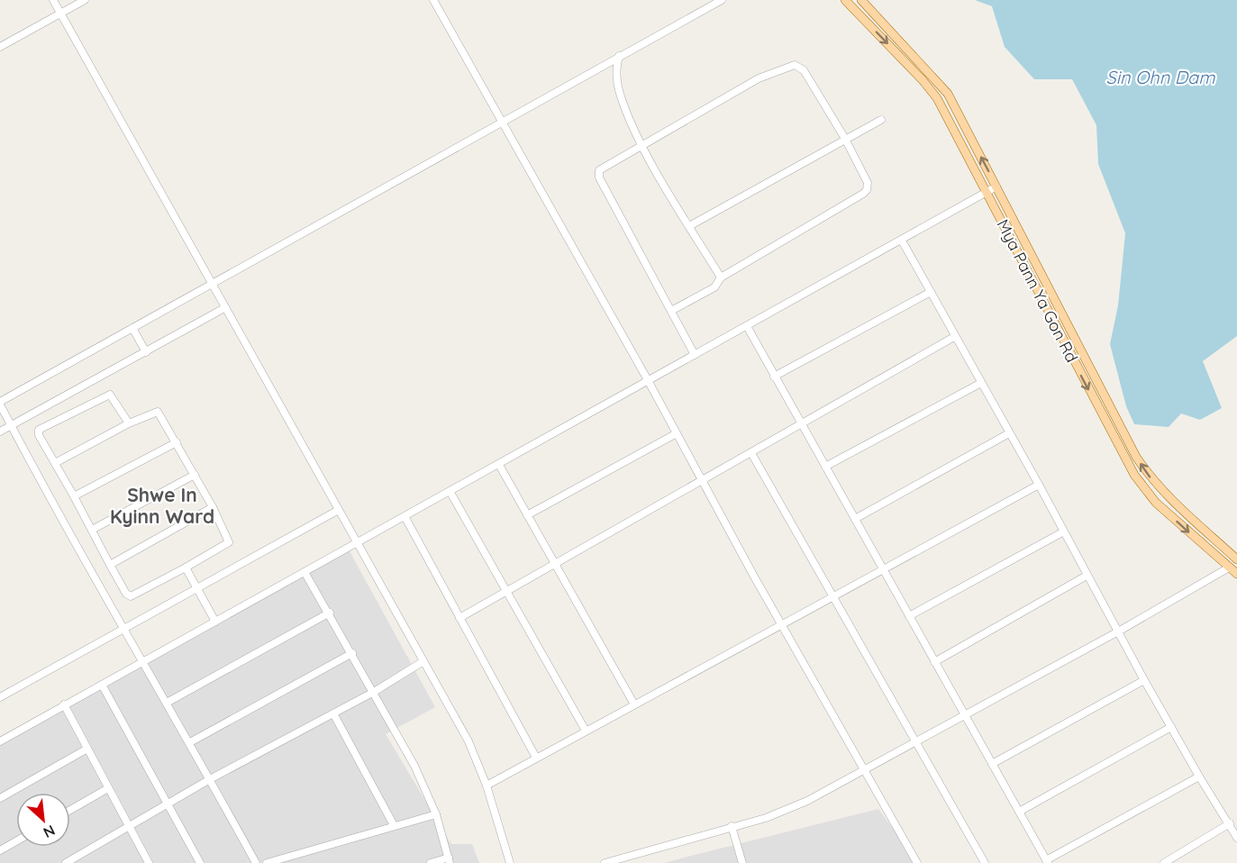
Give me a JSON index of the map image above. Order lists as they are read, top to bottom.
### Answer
{
  "streets": {
    "main road": ["Mya Pann Ya Gon Rd"]
  },
  "districts": ["Shwe In Kyinn Ward"],
  "water": ["Sin Ohn Dam"],
  "north": "bottom right"
}
